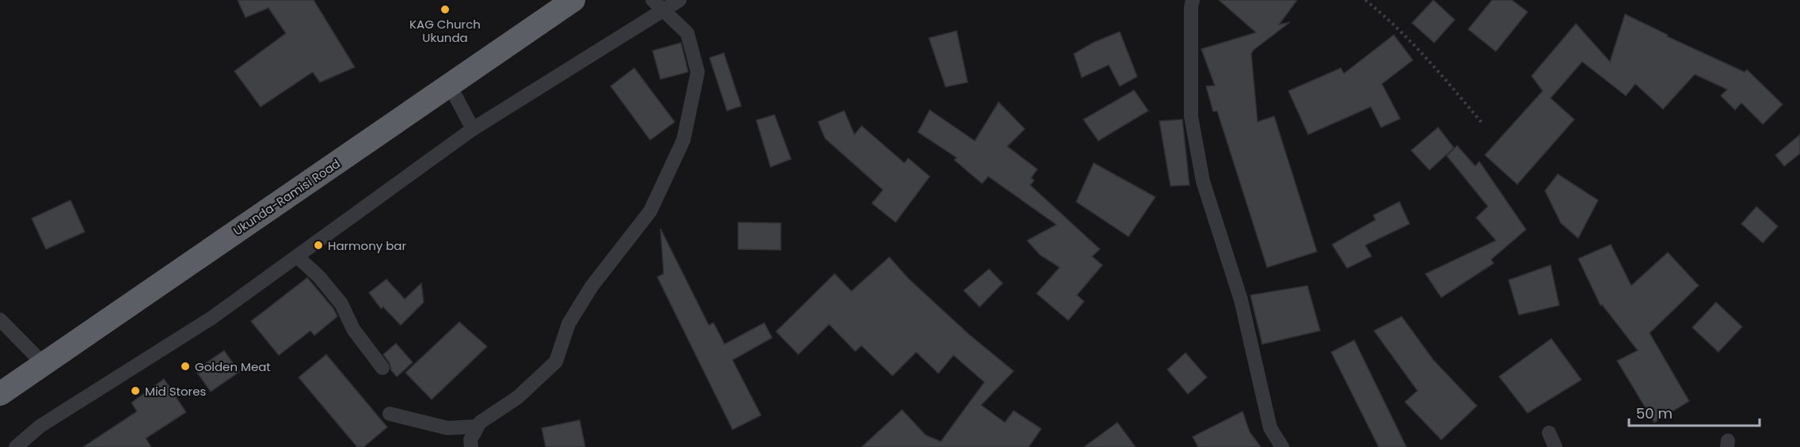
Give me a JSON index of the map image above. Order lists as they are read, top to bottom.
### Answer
{
  "streets": {
    "highway": ["Ukunda-Ramisi Road"]
  },
  "places": [
    "KAG Church Ukunda",
    "Harmony bar",
    "Golden Meat",
    "Mid Stores"
  ],
  "scale_bar": "50 m"
}
